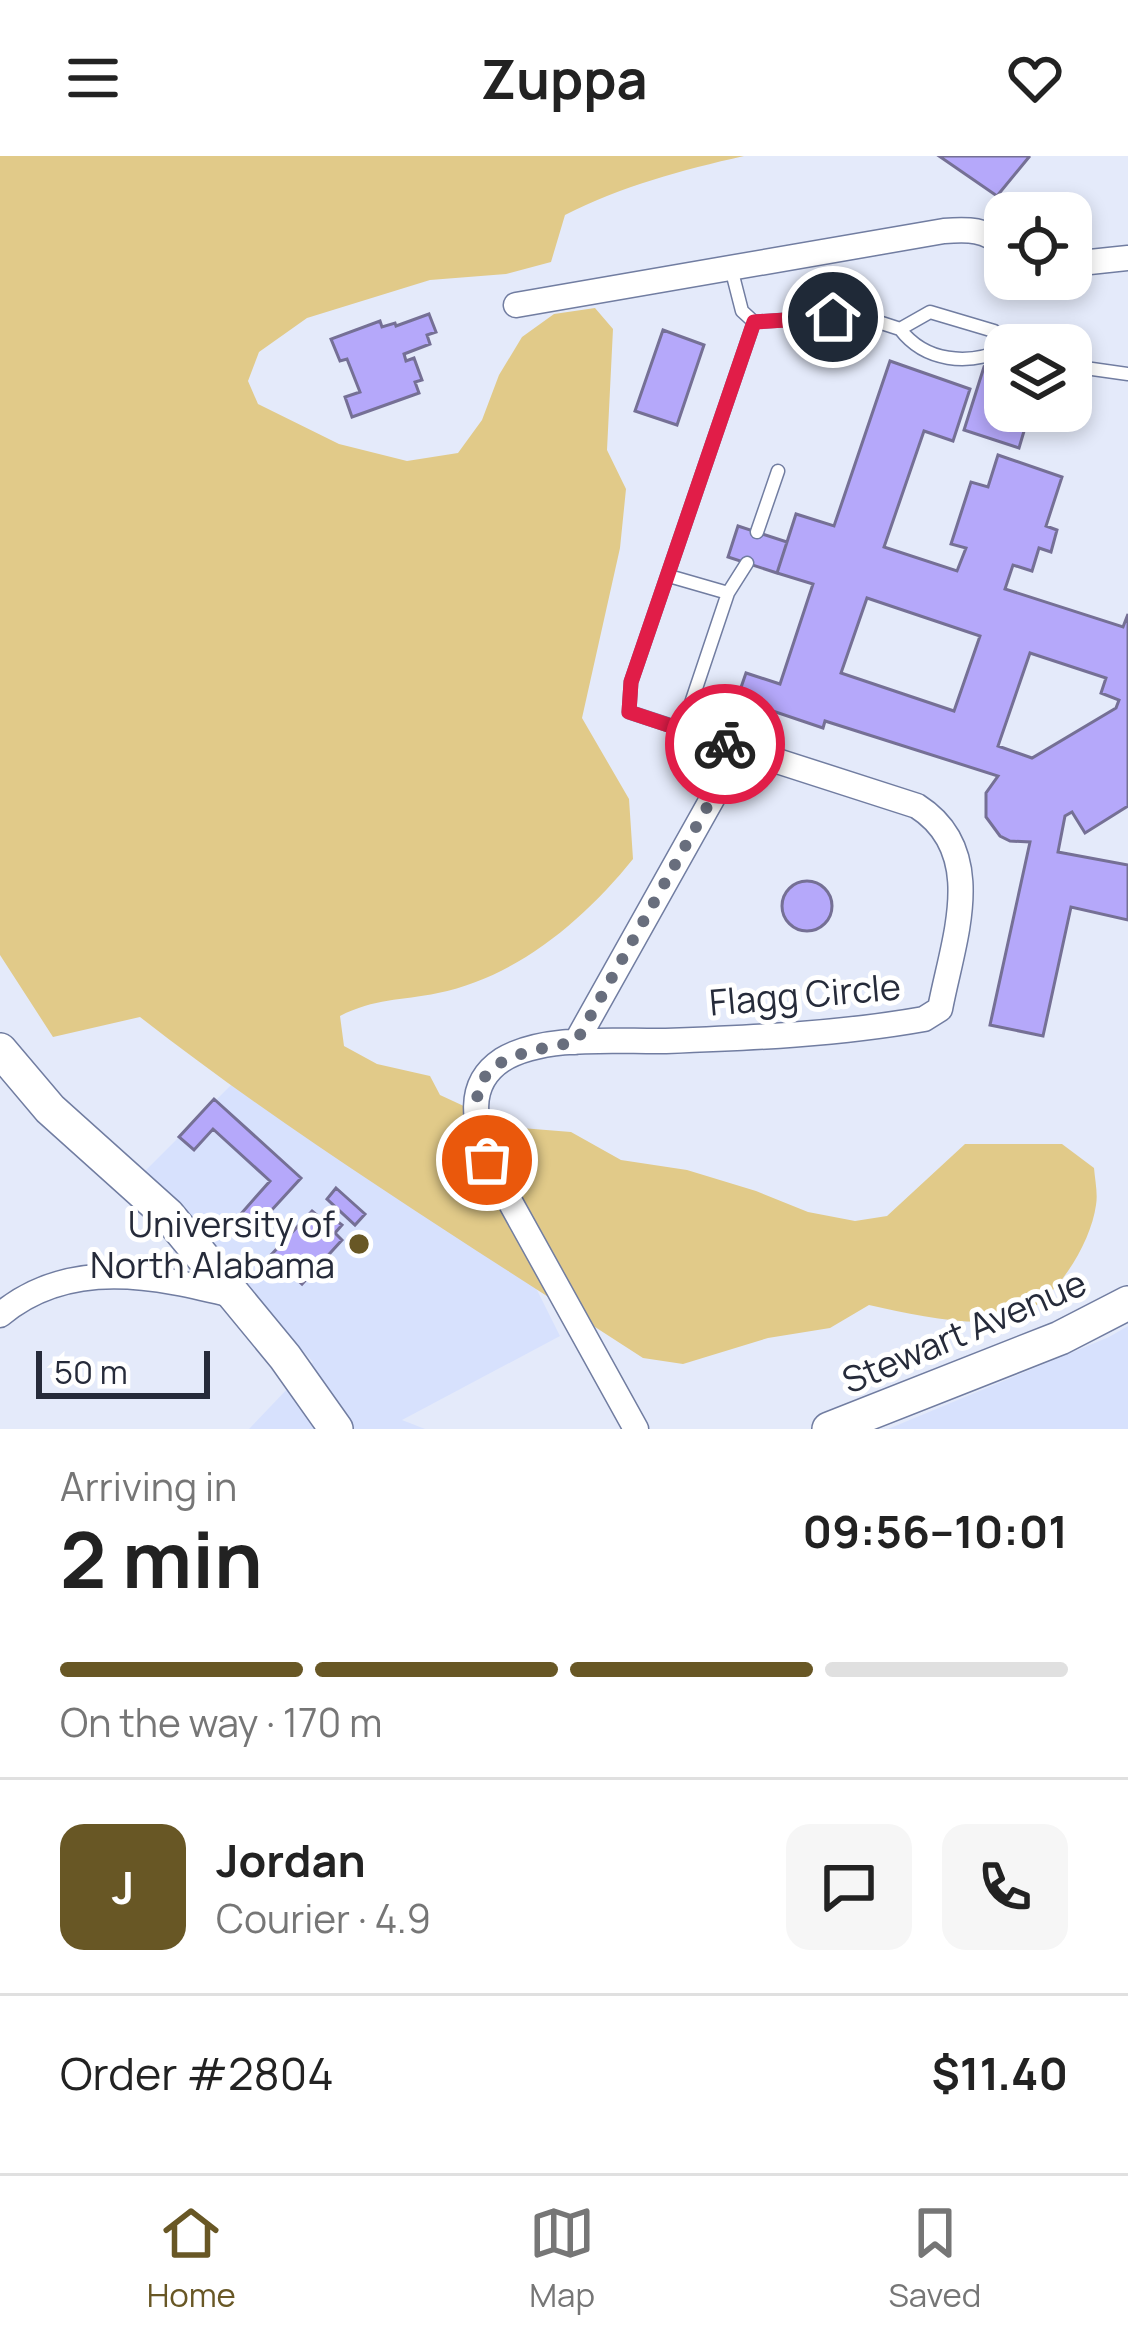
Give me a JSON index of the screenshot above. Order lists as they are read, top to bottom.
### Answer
{
  "streets": {
    "street": ["Flagg Circle", "Stewart Avenue"]
  },
  "places": ["University of North Alabama"],
  "scale_bar": "50 m",
  "page": {
    "header": "Zuppa",
    "scale": "50 m",
    "heading": ["2 min", "Arriving in", "09:56–10:01"],
    "panel": [
      "Jordan",
      "Courier · 4.9",
      "Order #2804",
      "$11.40"
    ],
    "bar": "On the way · 170 m",
    "round": "J",
    "tabs": ["Home", "Map", "Saved"]
  }
}
